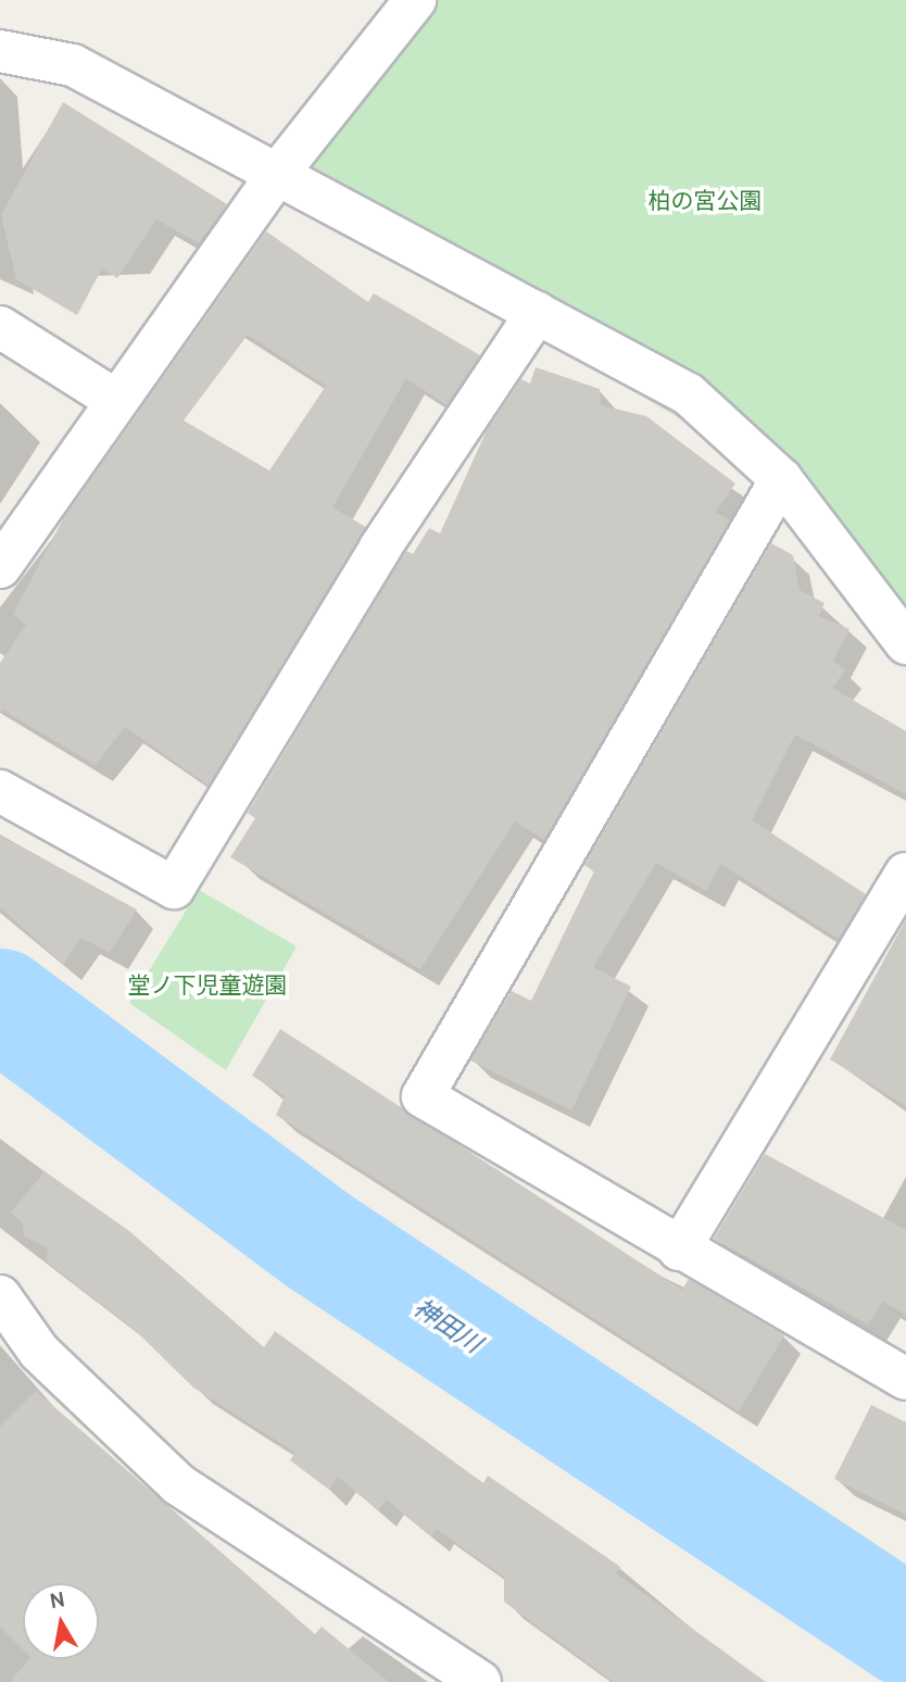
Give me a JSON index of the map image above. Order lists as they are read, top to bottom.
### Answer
{
  "water": ["神田川"],
  "parks": ["柏の宮公園", "堂ノ下児童遊園"],
  "north": "top"
}
